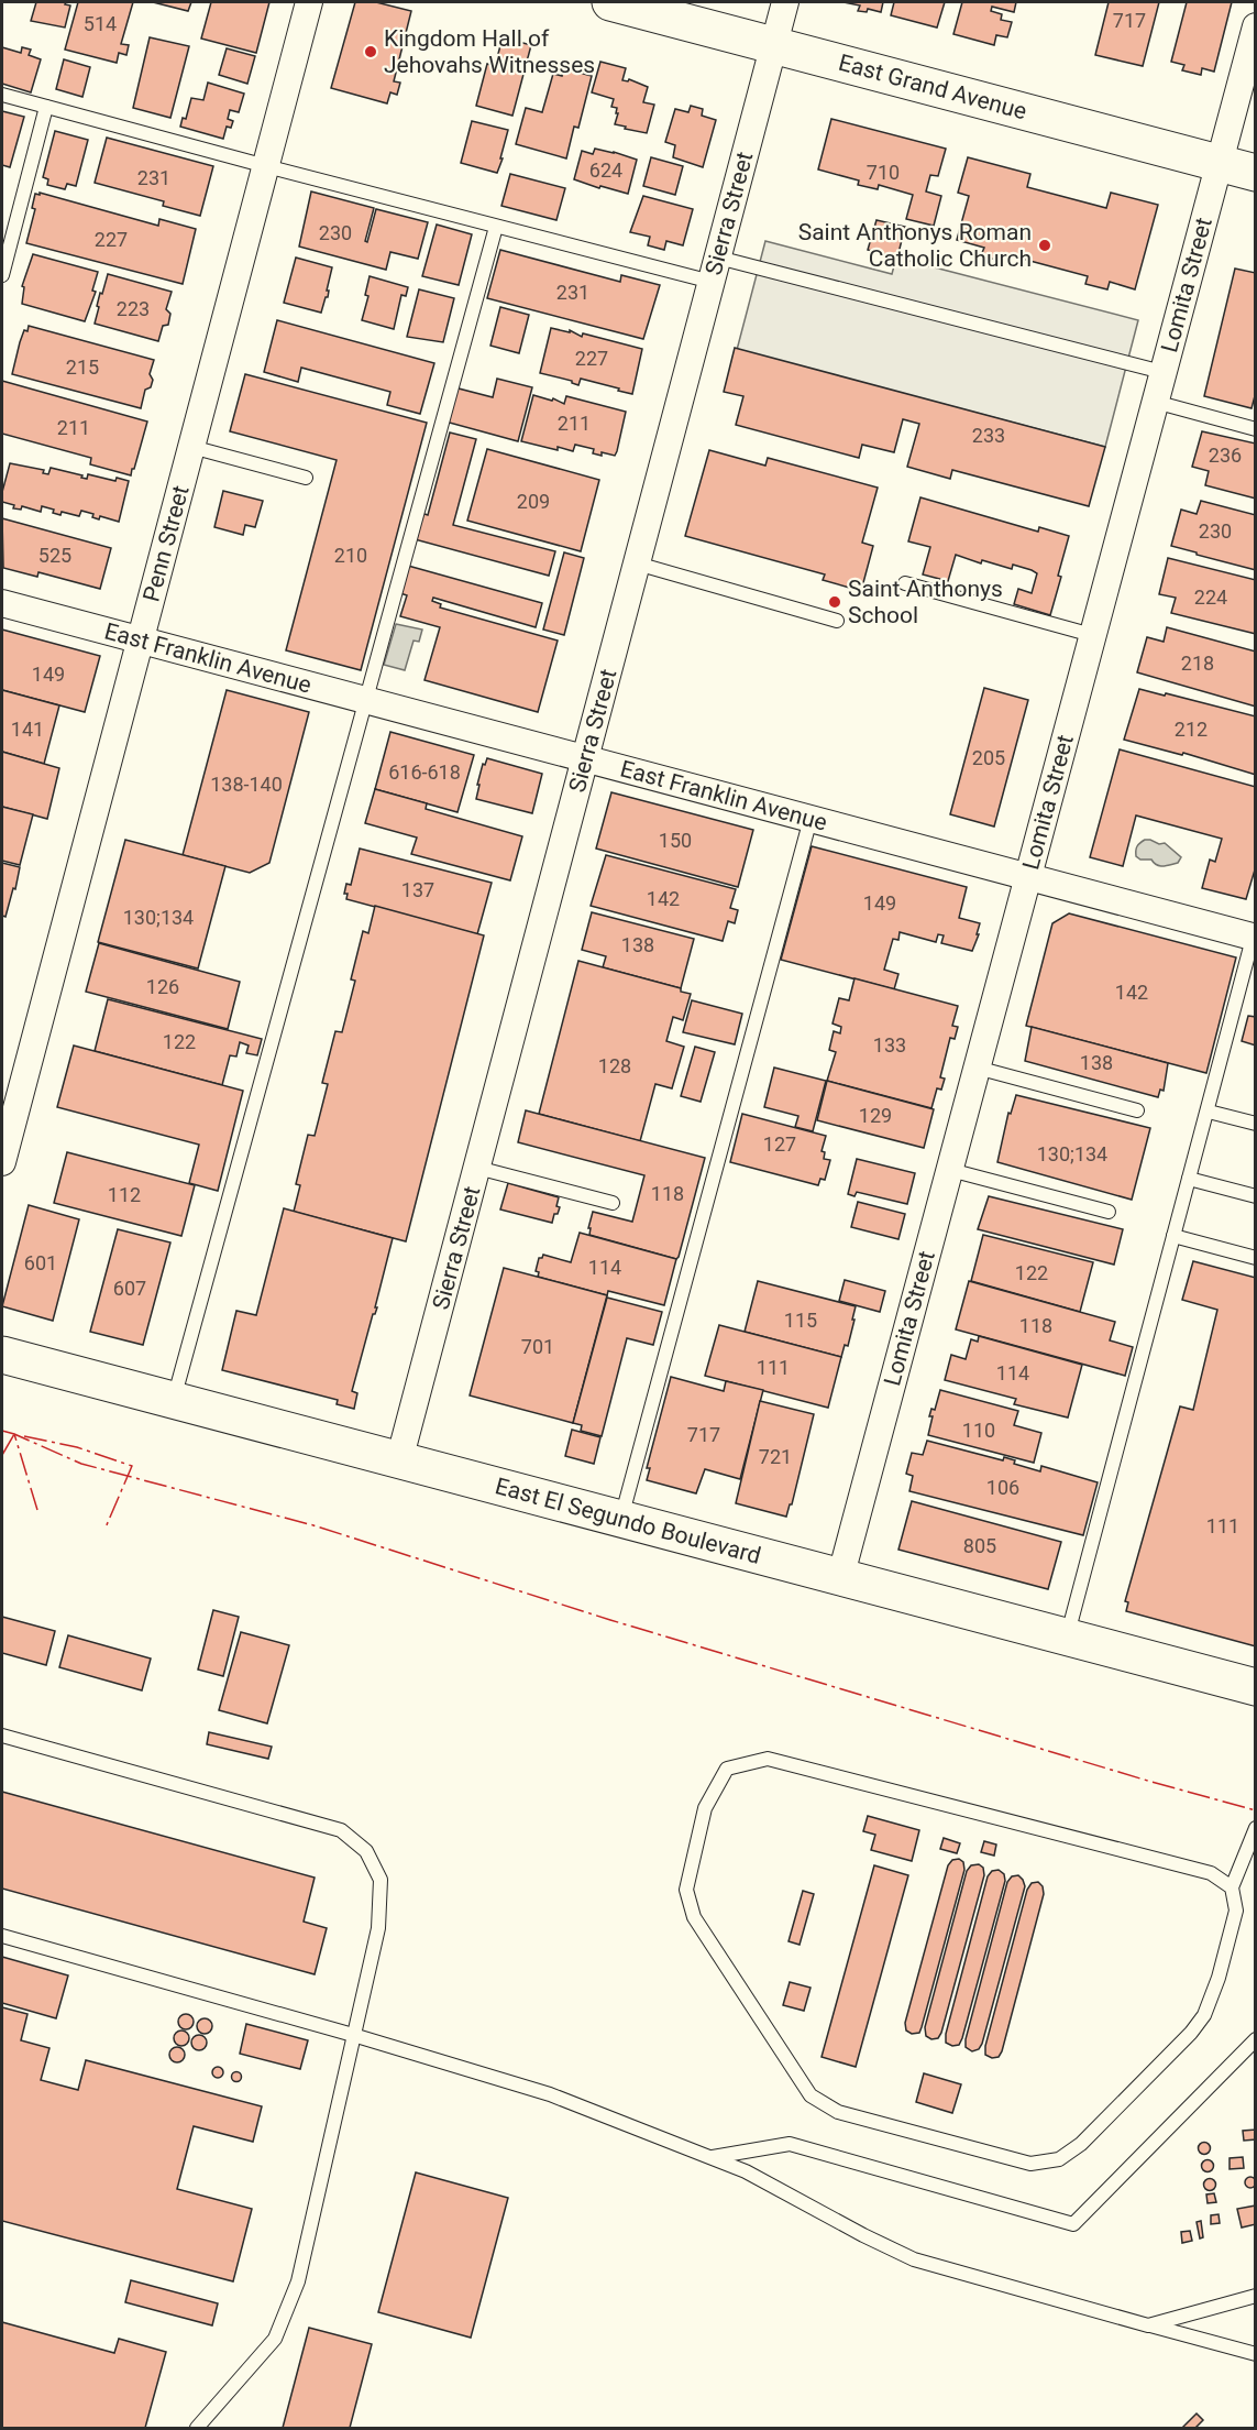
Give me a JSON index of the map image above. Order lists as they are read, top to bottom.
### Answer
{
  "streets": {
    "main road": ["East Grand Avenue", "East El Segundo Boulevard"],
    "street": [
      "Sierra Street",
      "Lomita Street",
      "Penn Street",
      "East Franklin Avenue"
    ]
  },
  "crossings": [
    ["East Grand Avenue", "Sierra Street"],
    ["East Grand Avenue", "Lomita Street"],
    ["Sierra Street", "East Franklin Avenue"],
    ["Sierra Street", "East El Segundo Boulevard"],
    ["Lomita Street", "East Franklin Avenue"],
    ["Lomita Street", "East El Segundo Boulevard"],
    ["Penn Street", "East Franklin Avenue"]
  ],
  "places": ["Kingdom Hall of Jehovahs Witnesses", "Saint Anthonys Roman Catholic Church", "Saint Anthonys School"],
  "house_numbers": [
    "717",
    "514",
    "624",
    "710",
    "231",
    "230",
    "227",
    "231",
    "223",
    "227",
    "215",
    "211",
    "211",
    "233",
    "236",
    "209",
    "230",
    "525",
    "210",
    "224",
    "218",
    "149",
    "141",
    "212",
    "205",
    "616-618",
    "138-140",
    "150",
    "137",
    "142",
    "149",
    "130;134",
    "138",
    "126",
    "142",
    "122",
    "133",
    "138",
    "128",
    "129",
    "127",
    "130;134",
    "118",
    "112",
    "601",
    "114",
    "122",
    "607",
    "115",
    "118",
    "701",
    "111",
    "114",
    "110",
    "717",
    "721",
    "106",
    "111",
    "805"
  ]
}
